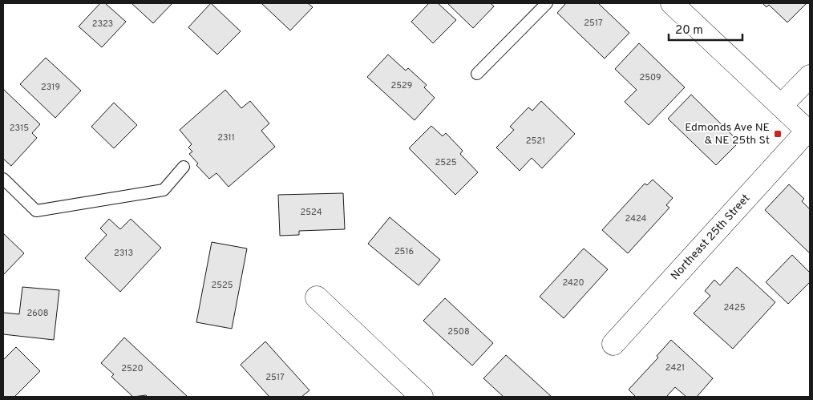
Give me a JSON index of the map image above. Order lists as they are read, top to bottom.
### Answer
{
  "streets": {
    "street": ["Northeast 25th Street"]
  },
  "places": {
    "transit": ["Edmonds Ave NE & NE 25th St"]
  },
  "house_numbers": [
    "2517",
    "2323",
    "2509",
    "2529",
    "2319",
    "2315",
    "2311",
    "2521",
    "2525",
    "2524",
    "2424",
    "2516",
    "2313",
    "2420",
    "2525",
    "2425",
    "2608",
    "2508",
    "2421",
    "2520",
    "2517"
  ],
  "scale_bar": "20 m"
}
